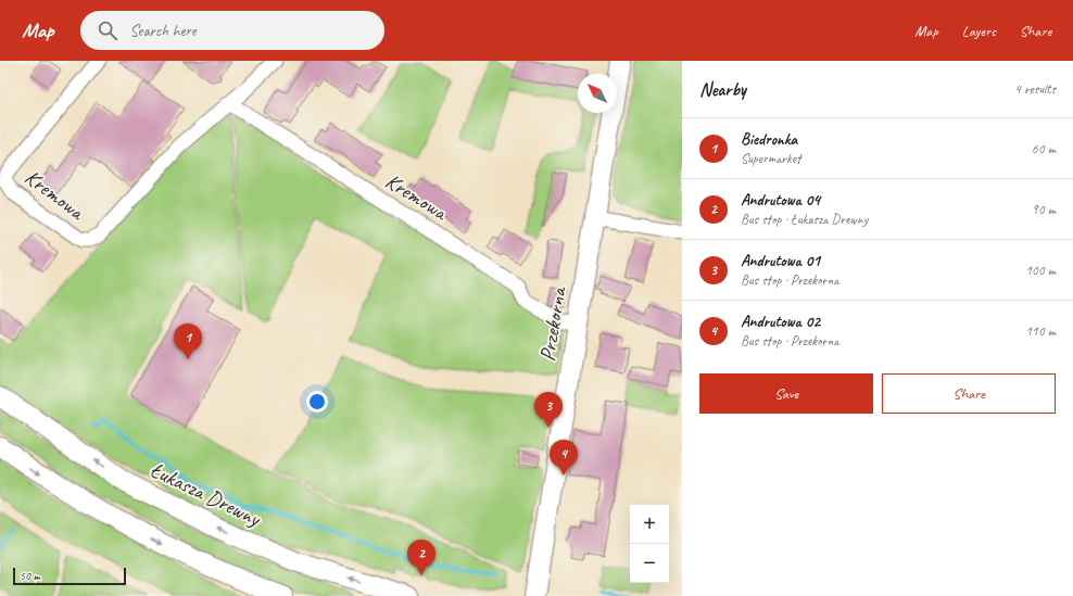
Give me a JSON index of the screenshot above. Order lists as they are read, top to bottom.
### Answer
{
  "streets": {
    "main road": ["Przekorna", "Łukasza Drewny"],
    "street": ["Kremowa"]
  },
  "crossings": [
    ["Kremowa", "Przekorna"]
  ],
  "scale_bar": "50 m",
  "north": "top left",
  "page": {
    "header": "Map",
    "search": "Search here",
    "nav": ["Map", "Layers", "Share"],
    "heading": ["Nearby", "4 results"],
    "list": [
      {
        "mark": "1",
        "name": "Biedronka",
        "note": "Supermarket",
        "value": "60 m"
      },
      {
        "mark": "2",
        "name": "Andrutowa 04",
        "note": "Bus stop · Łukasza Drewny",
        "value": "90 m"
      },
      {
        "mark": "3",
        "name": "Andrutowa 01",
        "note": "Bus stop · Przekorna",
        "value": "100 m"
      },
      {
        "mark": "4",
        "name": "Andrutowa 02",
        "note": "Bus stop · Przekorna",
        "value": "110 m"
      }
    ],
    "pins": [
      "1",
      "3",
      "4",
      "2"
    ],
    "buttons": ["Save", "Share"],
    "map_buttons": ["+", "−"],
    "scale": "50 m"
  }
}
